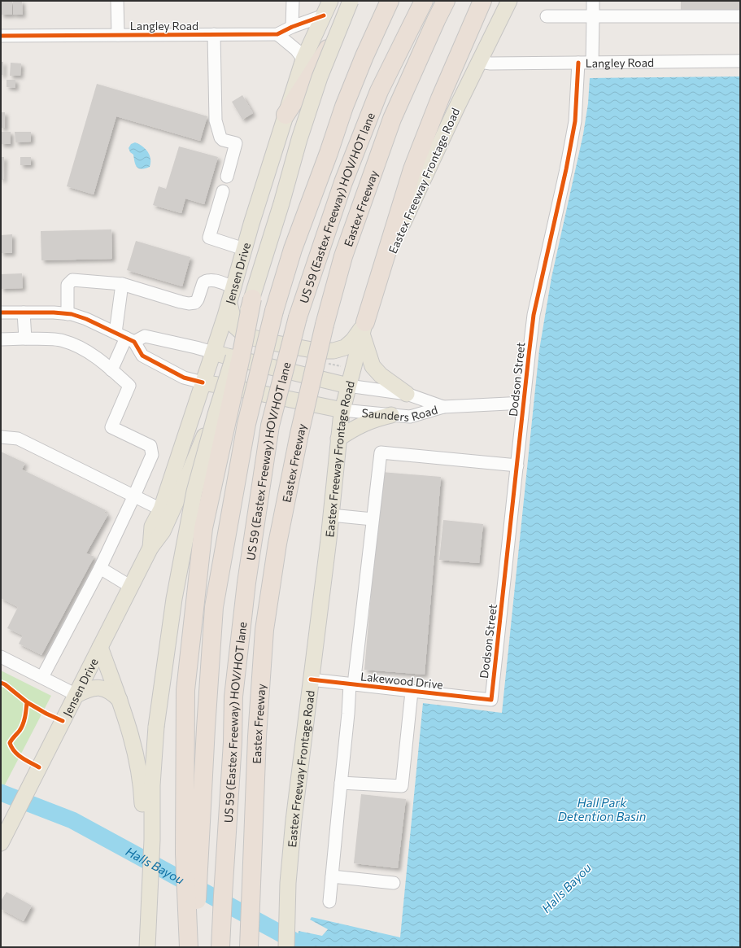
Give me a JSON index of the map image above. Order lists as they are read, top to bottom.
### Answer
{
  "streets": {
    "highway": ["US 59 (Eastex Freeway) HOV/HOT lane", "Eastex Freeway"],
    "main road": ["Eastex Freeway Frontage Road", "Jensen Drive", "Saunders Road"],
    "street": ["Langley Road", "Dodson Street", "Lakewood Drive"]
  },
  "crossings": [
    ["Langley Road", "Eastex Freeway Frontage Road"],
    ["Langley Road", "Jensen Drive"],
    ["Langley Road", "Dodson Street"],
    ["Eastex Freeway Frontage Road", "Saunders Road"],
    ["Eastex Freeway Frontage Road", "Lakewood Drive"],
    ["Jensen Drive", "Saunders Road"],
    ["Dodson Street", "Saunders Road"],
    ["Dodson Street", "Lakewood Drive"]
  ],
  "water": ["Hall Park Detention Basin", "Halls Bayou"]
}
